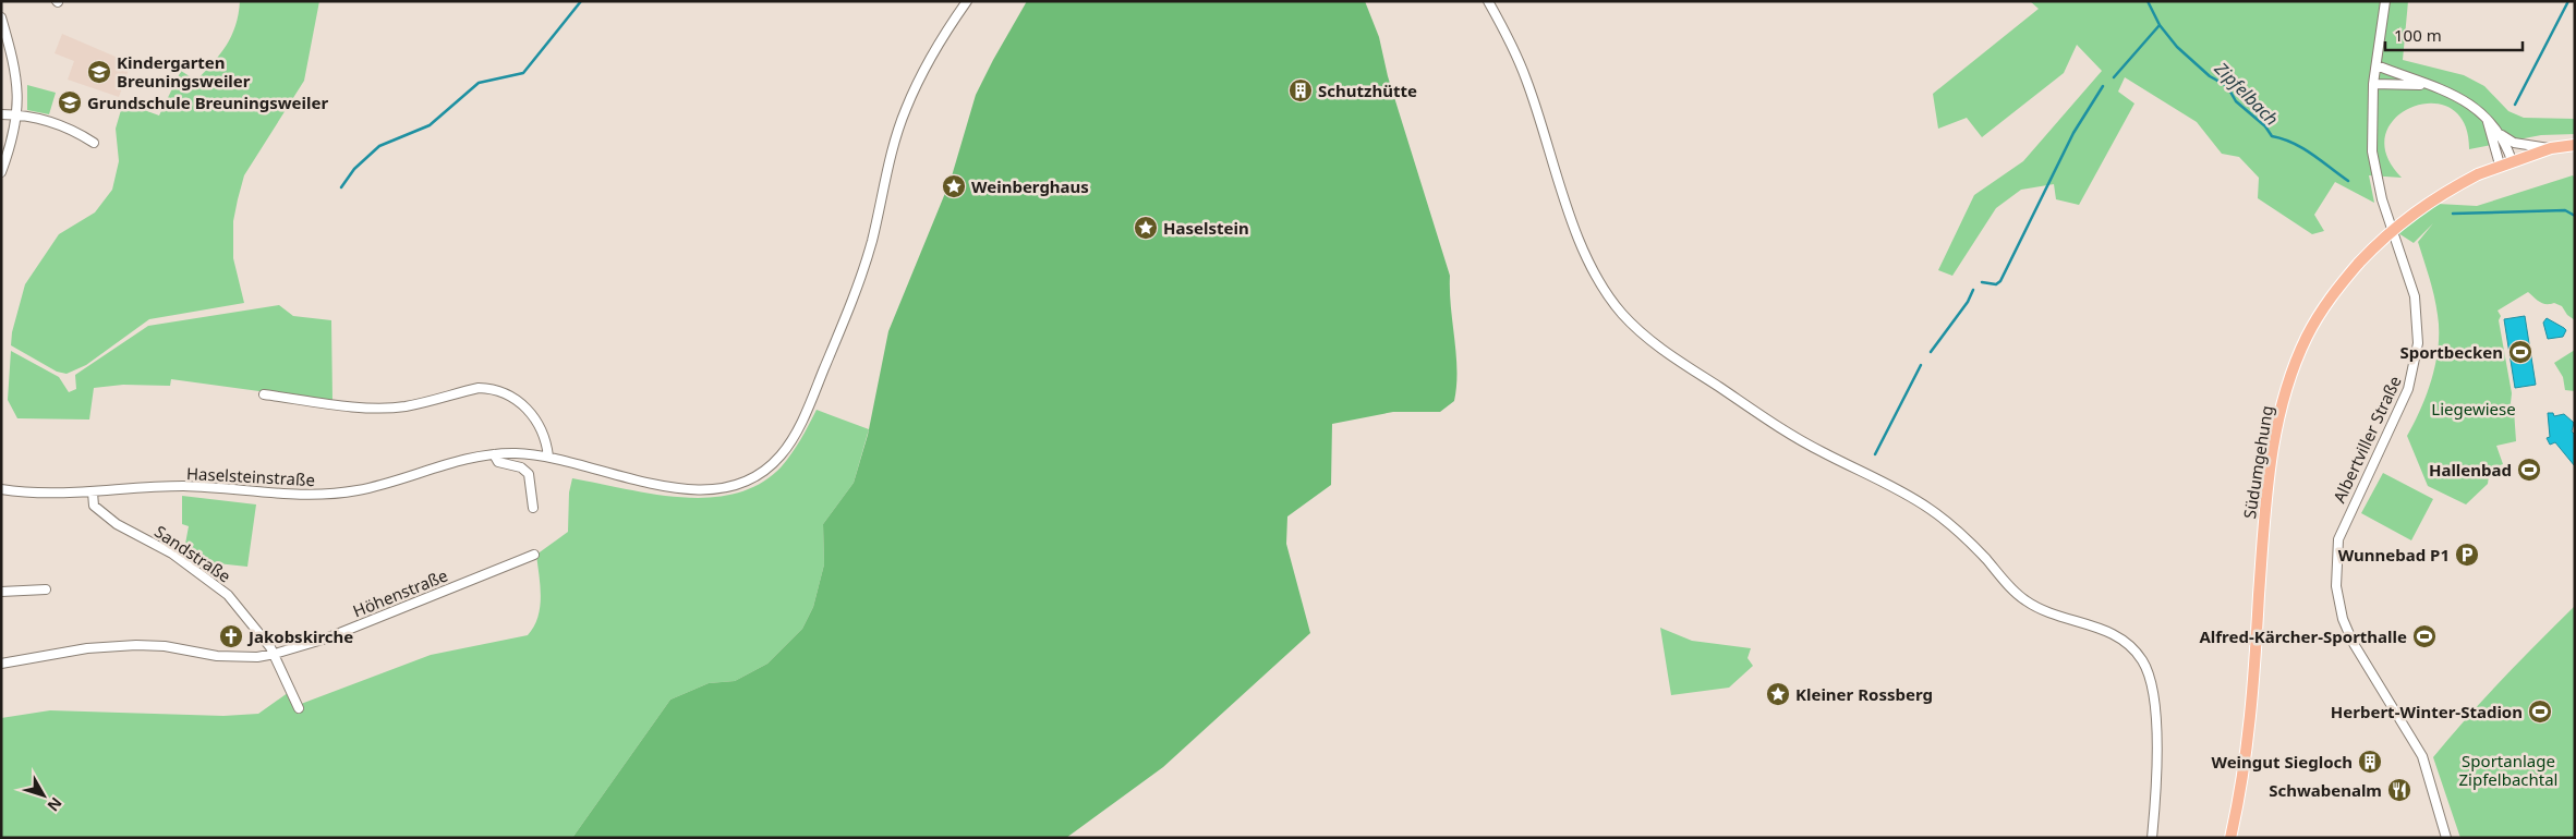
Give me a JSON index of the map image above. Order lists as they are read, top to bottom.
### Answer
{
  "streets": {
    "main road": ["Südumgehung"],
    "street": [
      "Albertviller Straße",
      "Haselsteinstraße",
      "Sandstraße",
      "Höhenstraße"
    ]
  },
  "crossings": [
    ["Haselsteinstraße", "Sandstraße"],
    ["Sandstraße", "Höhenstraße"]
  ],
  "water": ["Zipfelbach"],
  "parks": ["Liegewiese", "Sportanlage Zipfelbachtal"],
  "places": {
    "school or university": ["Kindergarten Breuningsweiler", "Grundschule Breuningsweiler"],
    "building": ["Schutzhütte", "Weingut Siegloch"],
    "place": ["Weinberghaus", "Haselstein", "Kleiner Rossberg"],
    "sports": [
      "Sportbecken",
      "Hallenbad",
      "Alfred-Kärcher-Sporthalle",
      "Herbert-Winter-Stadion"
    ],
    "parking": ["Wunnebad P1"],
    "church": ["Jakobskirche"],
    "restaurant": ["Schwabenalm"]
  },
  "scale_bar": "100 m",
  "north": "bottom right"
}
